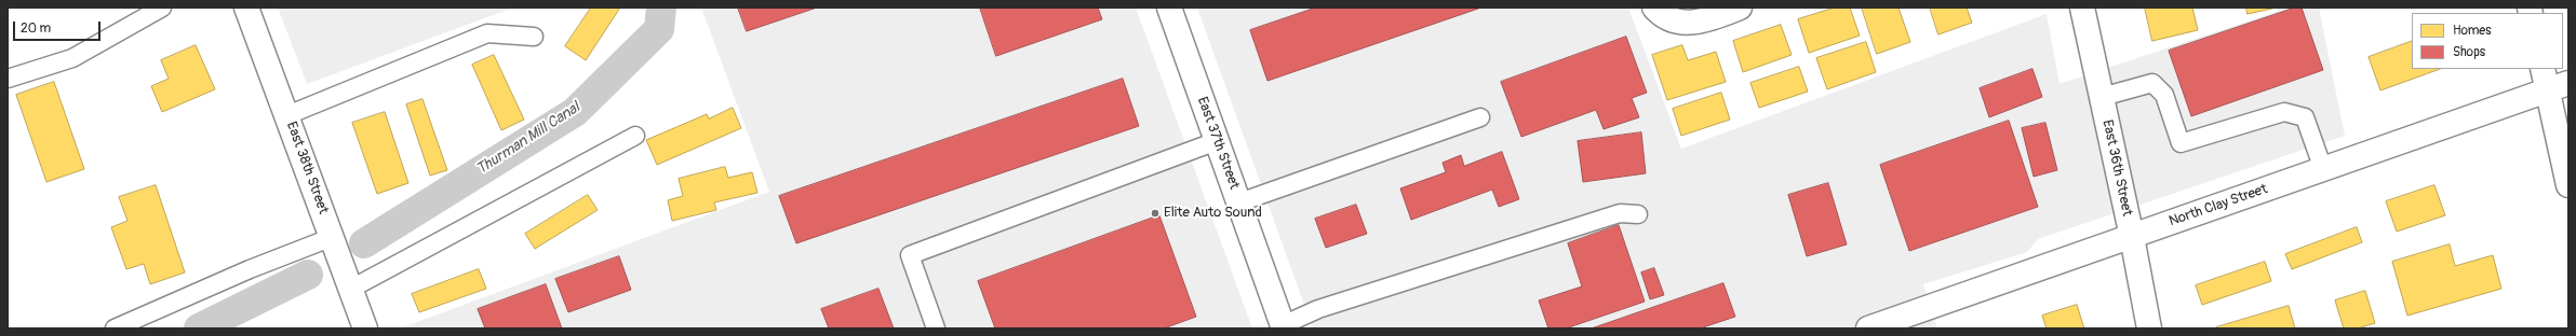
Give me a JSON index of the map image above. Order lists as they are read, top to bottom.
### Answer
{
  "streets": {
    "street": [
      "East 37th Street",
      "East 38th Street",
      "East 36th Street",
      "North Clay Street"
    ]
  },
  "crossings": [
    ["East 36th Street", "North Clay Street"]
  ],
  "water": ["Thurman Mill Canal"],
  "places": ["Elite Auto Sound"],
  "legend": ["Homes", "Shops"],
  "scale_bar": "20 m"
}
